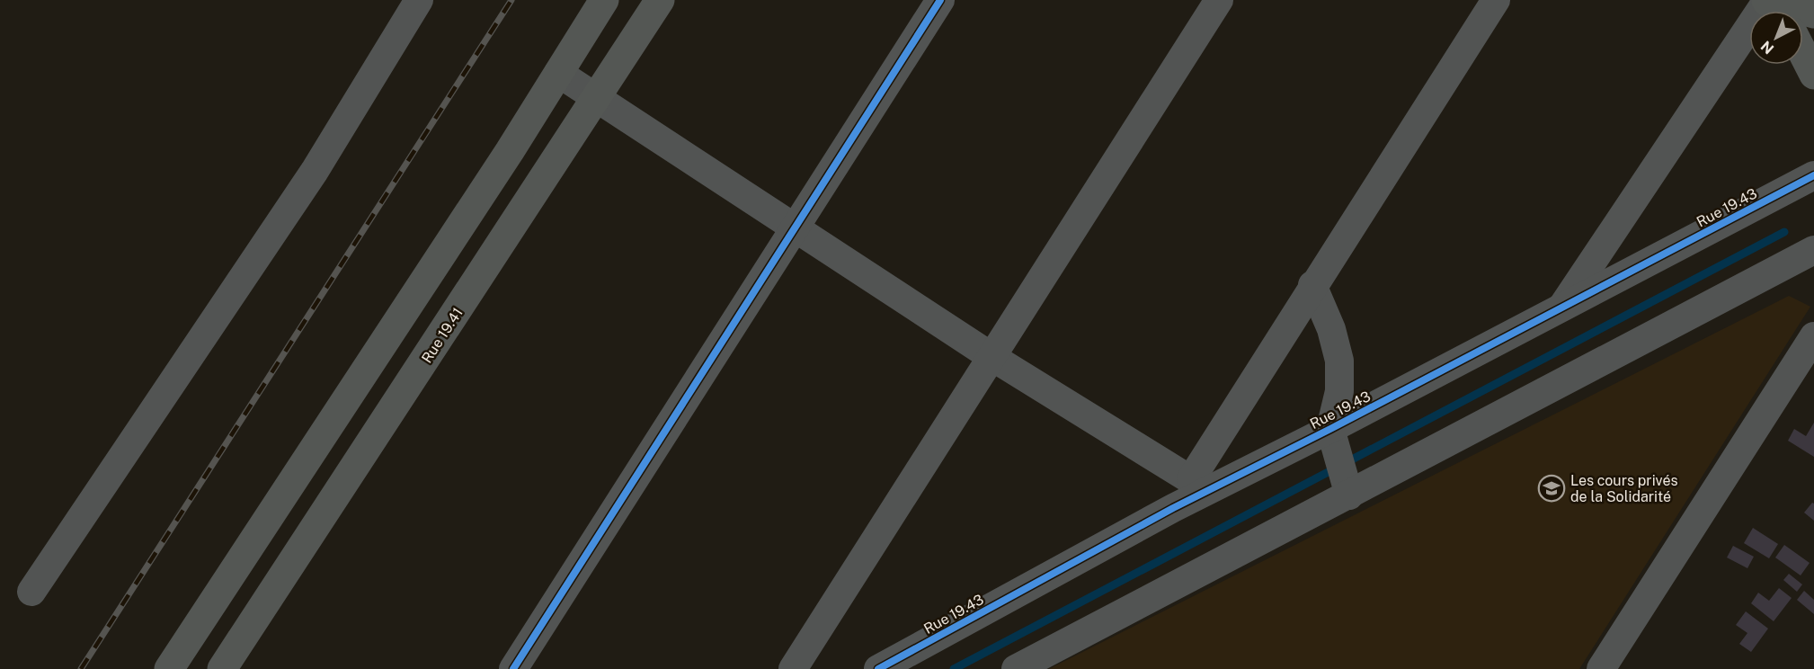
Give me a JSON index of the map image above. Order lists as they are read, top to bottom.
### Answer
{
  "streets": {
    "main road": ["Rue 19.41"],
    "street": ["Rue 19.43"]
  },
  "places": {
    "school or university": ["Les cours privés de la Solidarité"]
  },
  "north": "bottom left"
}
